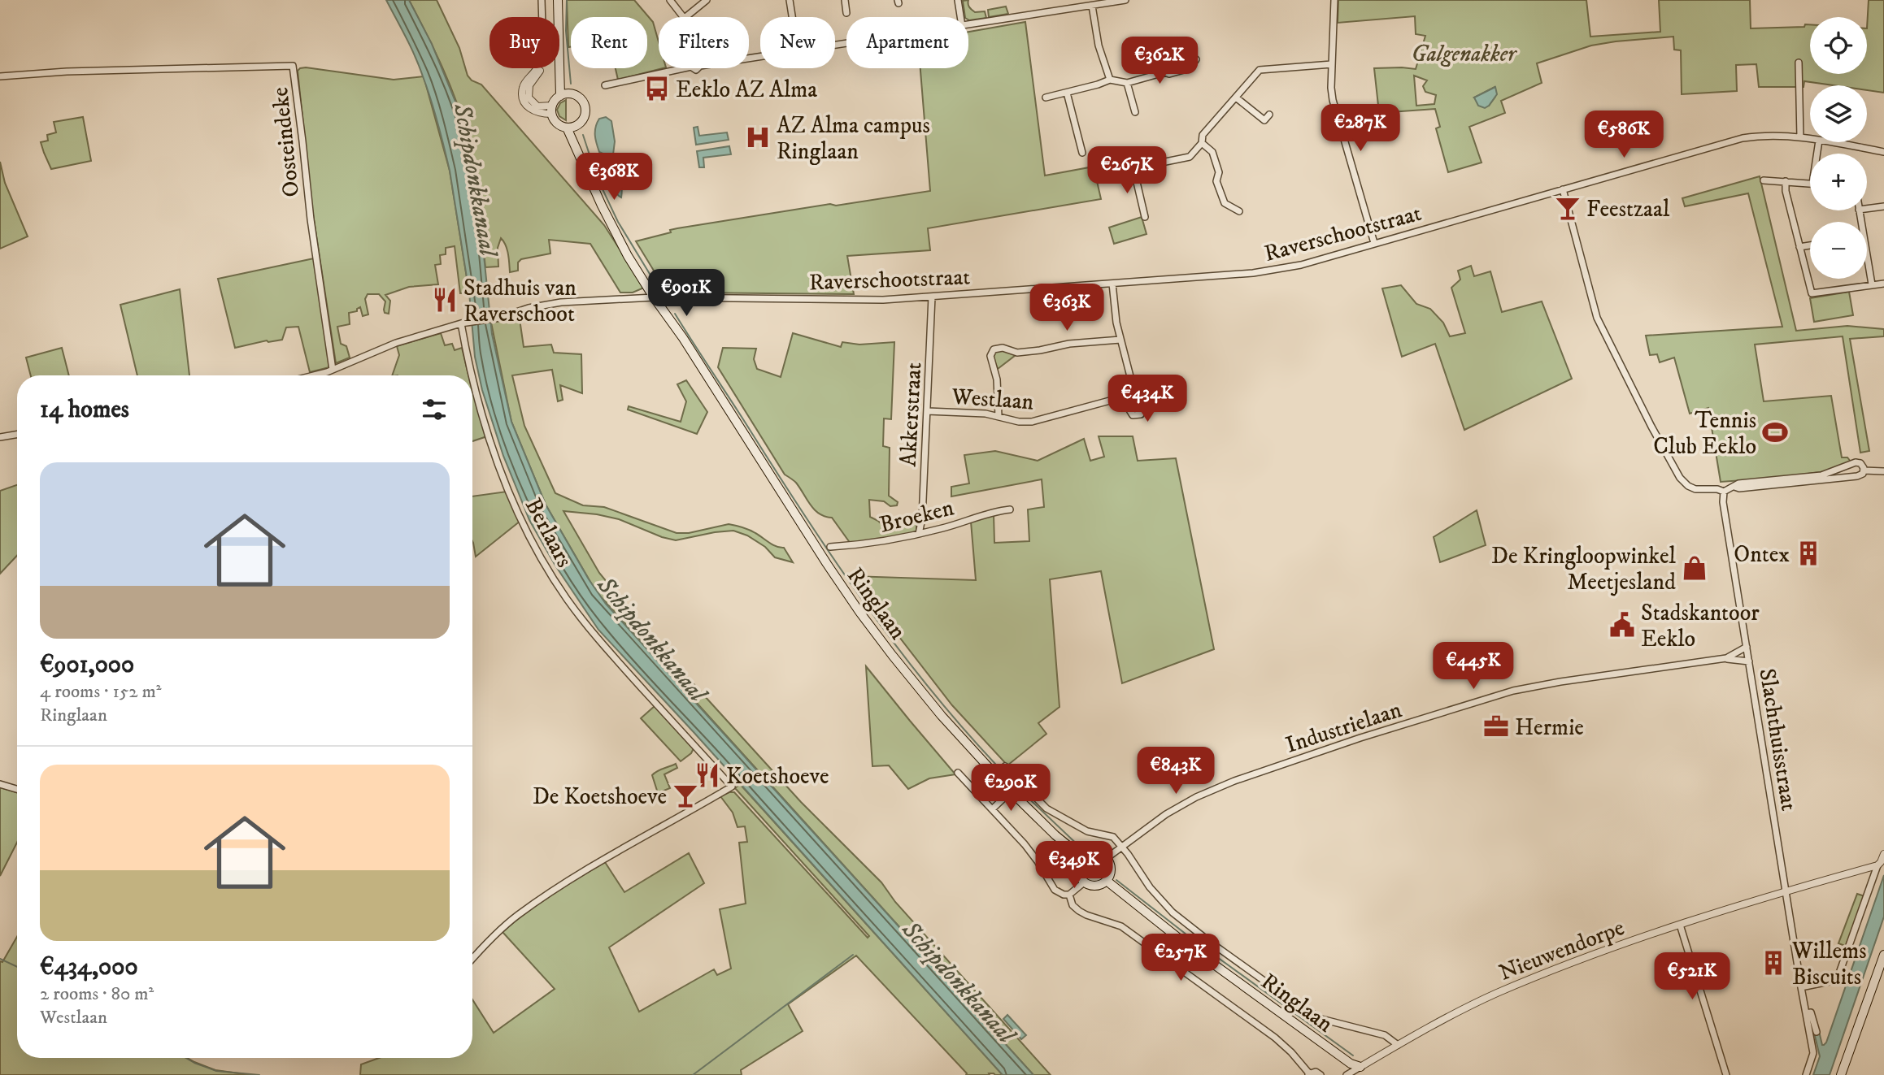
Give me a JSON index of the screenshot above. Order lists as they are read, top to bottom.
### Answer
{
  "streets": {
    "main road": ["Ringlaan"],
    "street": [
      "Oosteindeke",
      "Raverschootstraat",
      "Westlaan",
      "Akkerstraat",
      "Broeken",
      "Berlaars",
      "Industrielaan",
      "Slachthuisstraat",
      "Nieuwendorpe"
    ]
  },
  "crossings": [
    ["Oosteindeke", "Raverschootstraat"],
    ["Raverschootstraat", "Akkerstraat"],
    ["Raverschootstraat", "Berlaars"],
    ["Raverschootstraat", "Ringlaan"],
    ["Westlaan", "Akkerstraat"],
    ["Akkerstraat", "Broeken"],
    ["Ringlaan", "Industrielaan"],
    ["Ringlaan", "Nieuwendorpe"],
    ["Industrielaan", "Slachthuisstraat"],
    ["Slachthuisstraat", "Nieuwendorpe"]
  ],
  "water": ["Schipdonkkanaal"],
  "parks": ["Galgenakker"],
  "places": {
    "bus stop": ["Eeklo AZ Alma"],
    "hospital": ["AZ Alma campus Ringlaan"],
    "bar": ["Feestzaal", "De Koetshoeve"],
    "restaurant": ["Stadhuis van Raverschoot", "Koetshoeve"],
    "sports": ["Tennis Club Eeklo"],
    "building": ["Ontex", "Willems Biscuits"],
    "shop": ["De Kringloopwinkel Meetjesland"],
    "public building": ["Stadskantoor Eeklo"],
    "office": ["Hermie"]
  },
  "page": {
    "map_buttons": ["+", "−"],
    "chip": [
      "Buy",
      "Rent",
      "Filters",
      "New",
      "Apartment"
    ],
    "price": [
      "€362K",
      "€287K",
      "€586K",
      "€267K",
      "€368K",
      "€901K",
      "€363K",
      "€434K",
      "€445K",
      "€843K",
      "€290K",
      "€349K",
      "€257K",
      "€521K"
    ],
    "heading": "14 homes",
    "list": [
      {
        "name": "€901,000",
        "note": "4 rooms · 152 m² · Ringlaan"
      },
      {
        "name": "€434,000",
        "note": "2 rooms · 80 m² · Westlaan"
      }
    ]
  }
}
